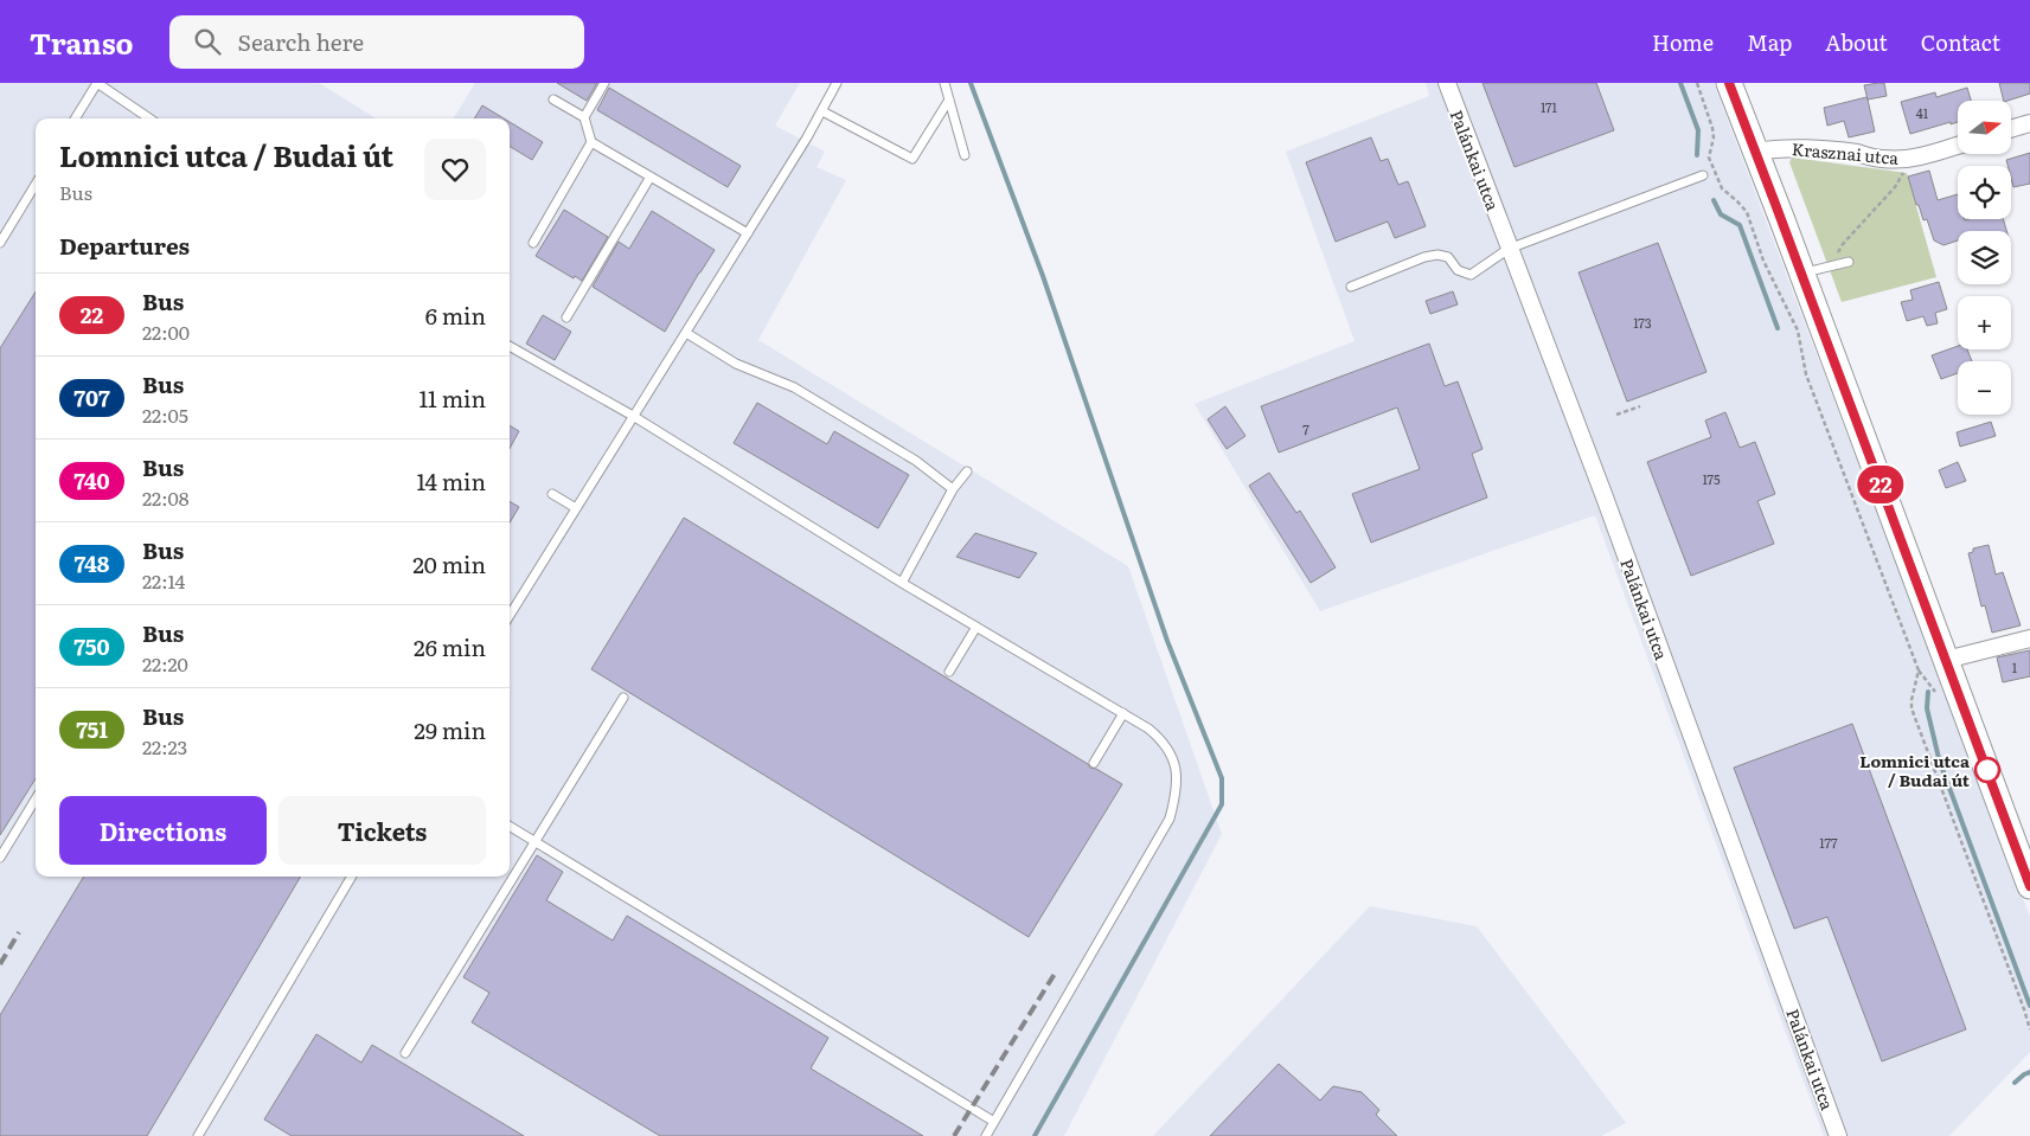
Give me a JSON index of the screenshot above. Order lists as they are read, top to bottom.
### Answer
{
  "streets": {
    "street": ["Krasznai utca", "Palánkai utca"]
  },
  "places": ["Lomnici utca / Budai út"],
  "lines": ["bus line 22"],
  "house_numbers": [
    "171",
    "41",
    "173",
    "7",
    "175",
    "1",
    "177"
  ],
  "north": "right",
  "page": {
    "header": "Transo",
    "search": "Search here",
    "nav": [
      "Home",
      "Map",
      "About",
      "Contact"
    ],
    "on_map": "22",
    "map_buttons": ["+", "−"],
    "heading": [
      ["Lomnici utca / Budai út", "Bus"],
      "Departures"
    ],
    "list": [
      {
        "mark": "22",
        "name": "Bus",
        "note": "22:00",
        "value": "6 min"
      },
      {
        "mark": "707",
        "name": "Bus",
        "note": "22:05",
        "value": "11 min"
      },
      {
        "mark": "740",
        "name": "Bus",
        "note": "22:08",
        "value": "14 min"
      },
      {
        "mark": "748",
        "name": "Bus",
        "note": "22:14",
        "value": "20 min"
      },
      {
        "mark": "750",
        "name": "Bus",
        "note": "22:20",
        "value": "26 min"
      },
      {
        "mark": "751",
        "name": "Bus",
        "note": "22:23",
        "value": "29 min"
      }
    ],
    "buttons": ["Directions", "Tickets"]
  }
}
